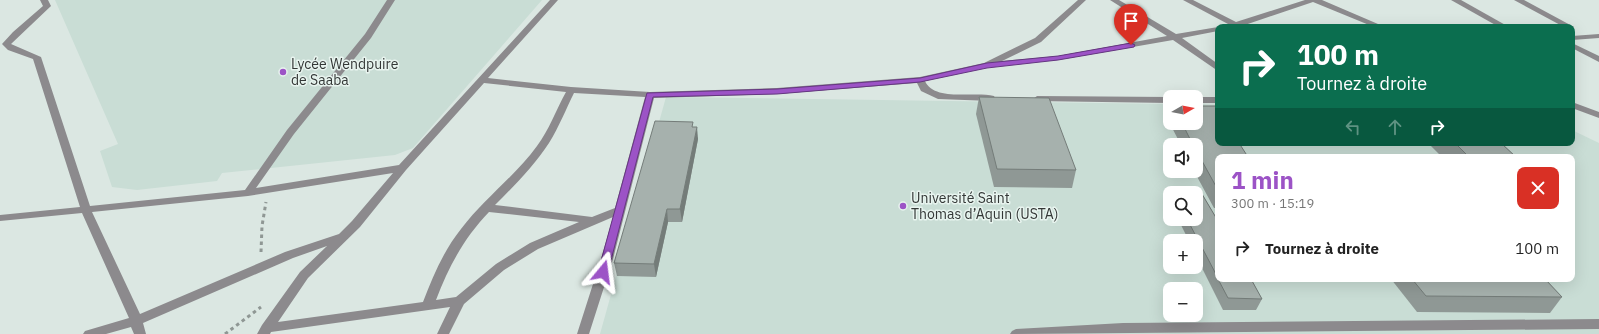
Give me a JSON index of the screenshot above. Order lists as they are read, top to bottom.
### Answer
{
  "places": ["Lycée Wendpuire de Saaba", "Université Saint Thomas d’Aquin (USTA)"],
  "north": "right",
  "page": {
    "turn": ["100 m", "Tournez à droite"],
    "map_buttons": ["+", "−"],
    "heading": ["1 min", "300 m · 15:19"],
    "list": [
      {
        "name": "Tournez à droite",
        "value": "100 m"
      }
    ]
  }
}
